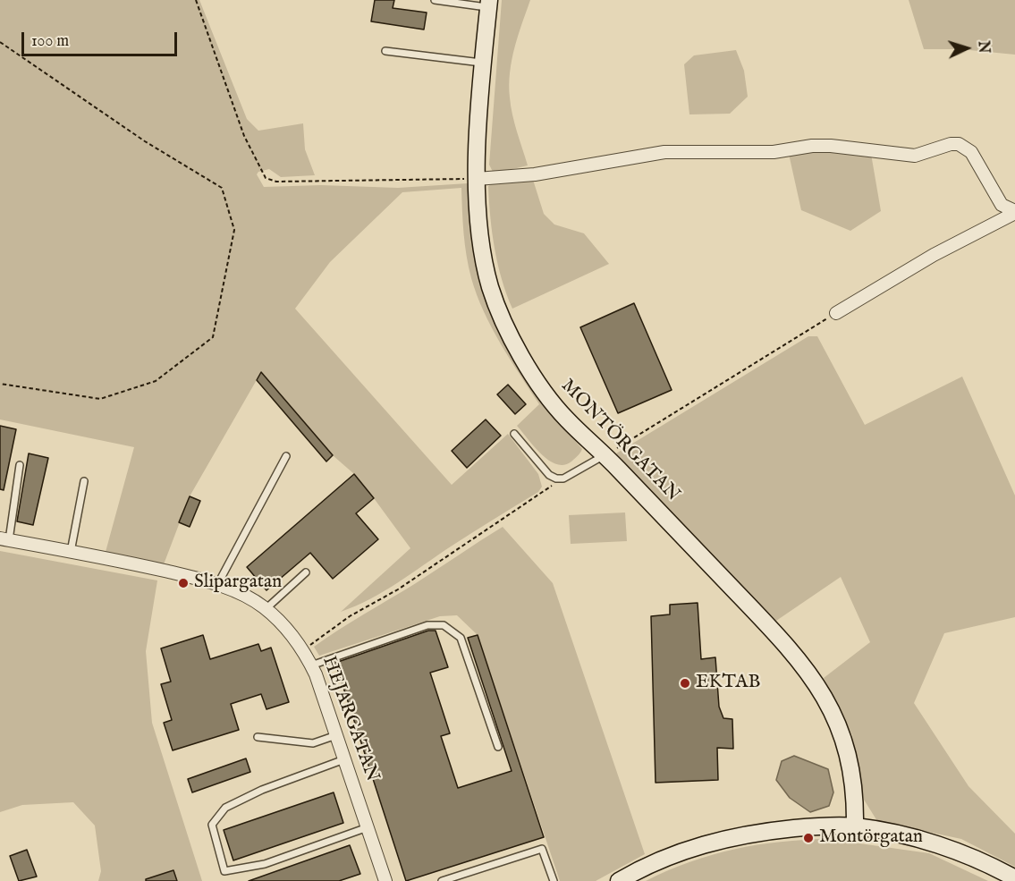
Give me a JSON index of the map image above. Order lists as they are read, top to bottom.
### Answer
{
  "streets": {
    "street": ["MONTÖRGATAN", "HEJARGATAN"]
  },
  "places": ["Slipargatan", "EKTAB", "Montörgatan"],
  "scale_bar": "100 m",
  "north": "right"
}
